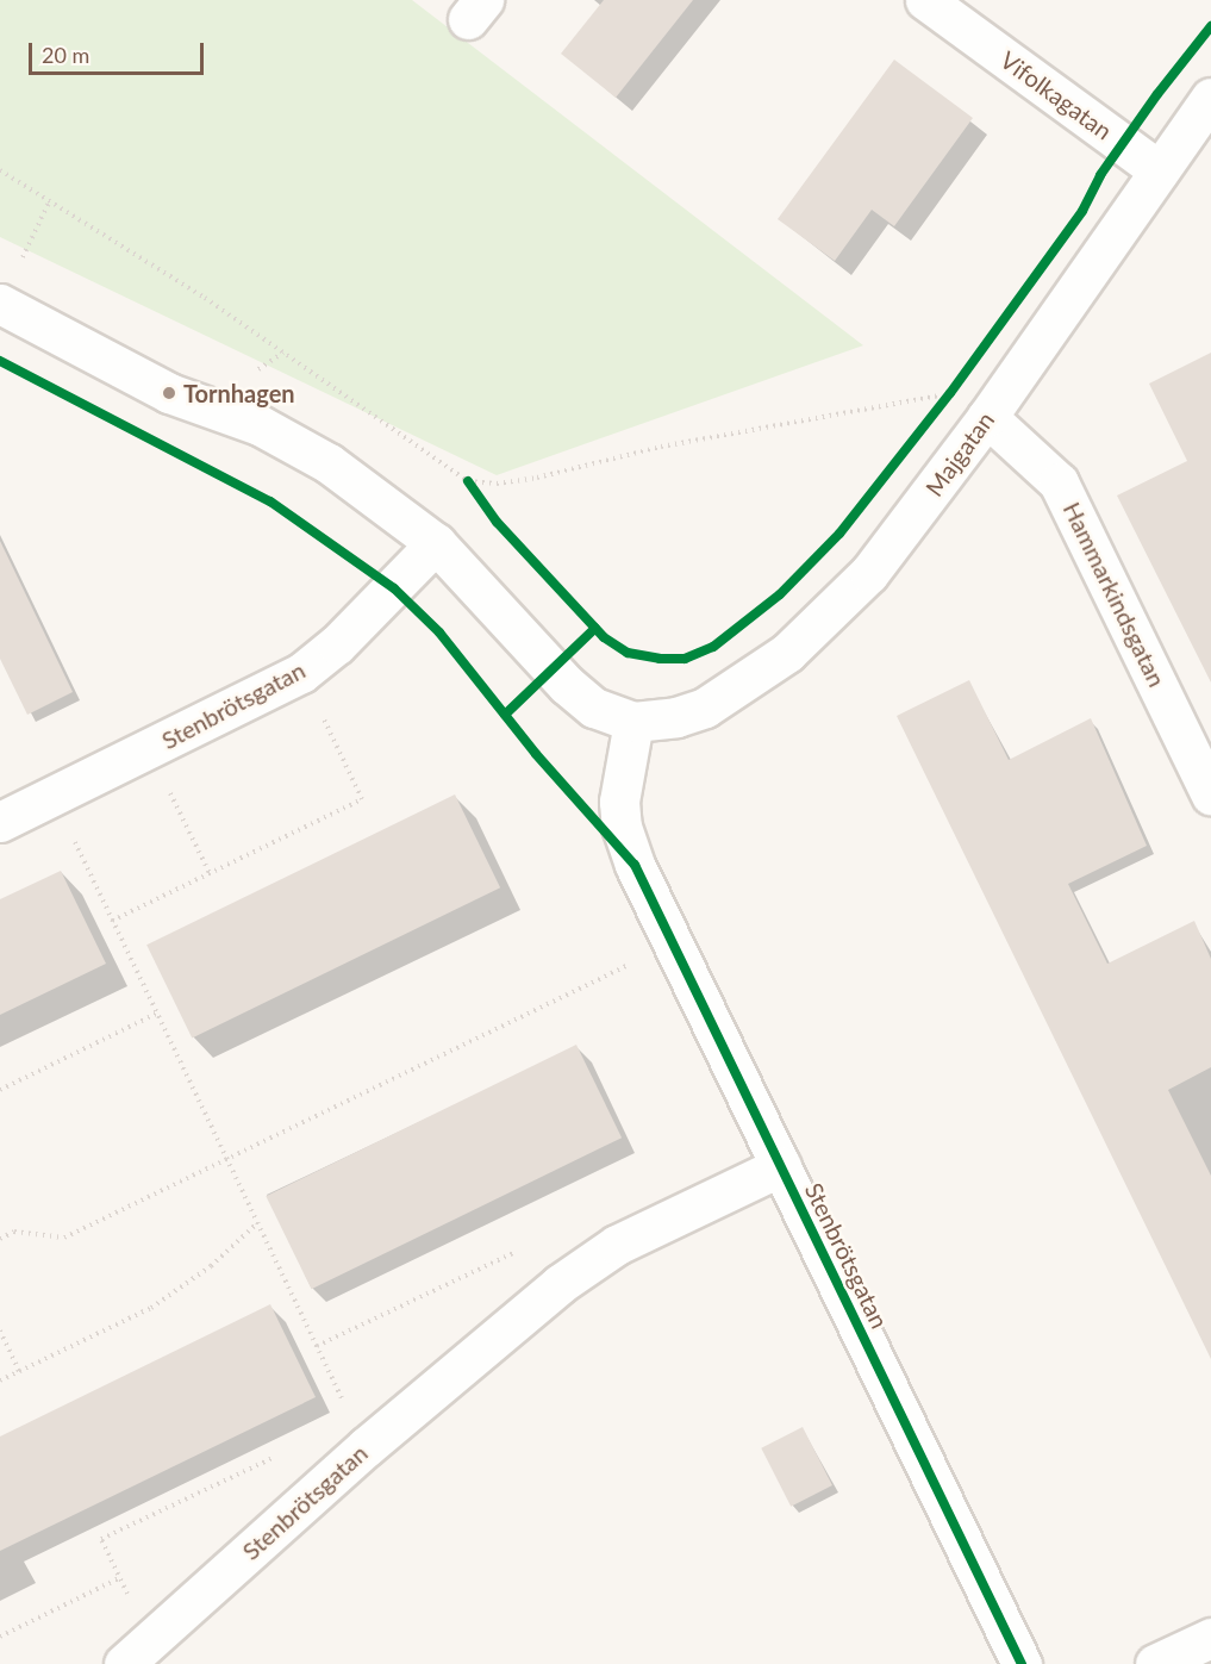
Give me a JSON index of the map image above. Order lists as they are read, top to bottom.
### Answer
{
  "streets": {
    "street": [
      "Vifolkagatan",
      "Majgatan",
      "Hammarkindsgatan",
      "Stenbrötsgatan"
    ]
  },
  "crossings": [
    ["Vifolkagatan", "Majgatan"],
    ["Majgatan", "Hammarkindsgatan"],
    ["Majgatan", "Stenbrötsgatan"]
  ],
  "places": ["Tornhagen"],
  "scale_bar": "20 m"
}
